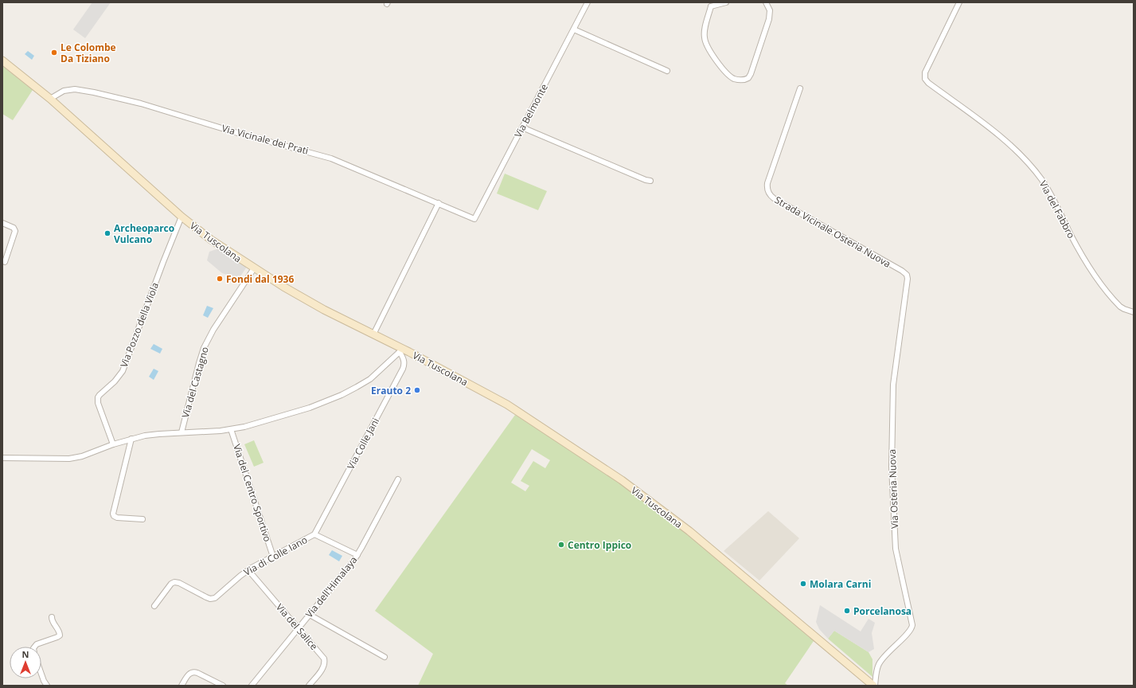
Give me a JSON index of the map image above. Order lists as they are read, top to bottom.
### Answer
{
  "streets": {
    "main road": ["Via Tuscolana"],
    "street": [
      "Via Belmonte",
      "Via Vicinale dei Prati",
      "Via del Fabbro",
      "Strada Vicinale Osteria Nuova",
      "Via Pozzo della Viola",
      "Via del Castagno",
      "Via Colle Jani",
      "Via Osteria Nuova",
      "Via del Centro Sportivo",
      "Via di Colle Iano",
      "Via dell'Himalaya",
      "Via del Salice"
    ]
  },
  "crossings": [
    ["Via Belmonte", "Via Vicinale dei Prati"],
    ["Via Vicinale dei Prati", "Via Tuscolana"],
    ["Strada Vicinale Osteria Nuova", "Via Osteria Nuova"],
    ["Via Tuscolana", "Via Pozzo della Viola"],
    ["Via Tuscolana", "Via del Castagno"],
    ["Via Tuscolana", "Via Colle Jani"],
    ["Via Tuscolana", "Via Osteria Nuova"],
    ["Via Colle Jani", "Via di Colle Iano"],
    ["Via del Centro Sportivo", "Via di Colle Iano"],
    ["Via di Colle Iano", "Via dell'Himalaya"],
    ["Via di Colle Iano", "Via del Salice"],
    ["Via dell'Himalaya", "Via del Salice"]
  ],
  "places": [
    "Le Colombe Da Tiziano",
    "Archeoparco Vulcano",
    "Fondi dal 1936",
    "Erauto 2",
    "Centro Ippico",
    "Molara Carni",
    "Porcelanosa"
  ],
  "north": "top"
}
